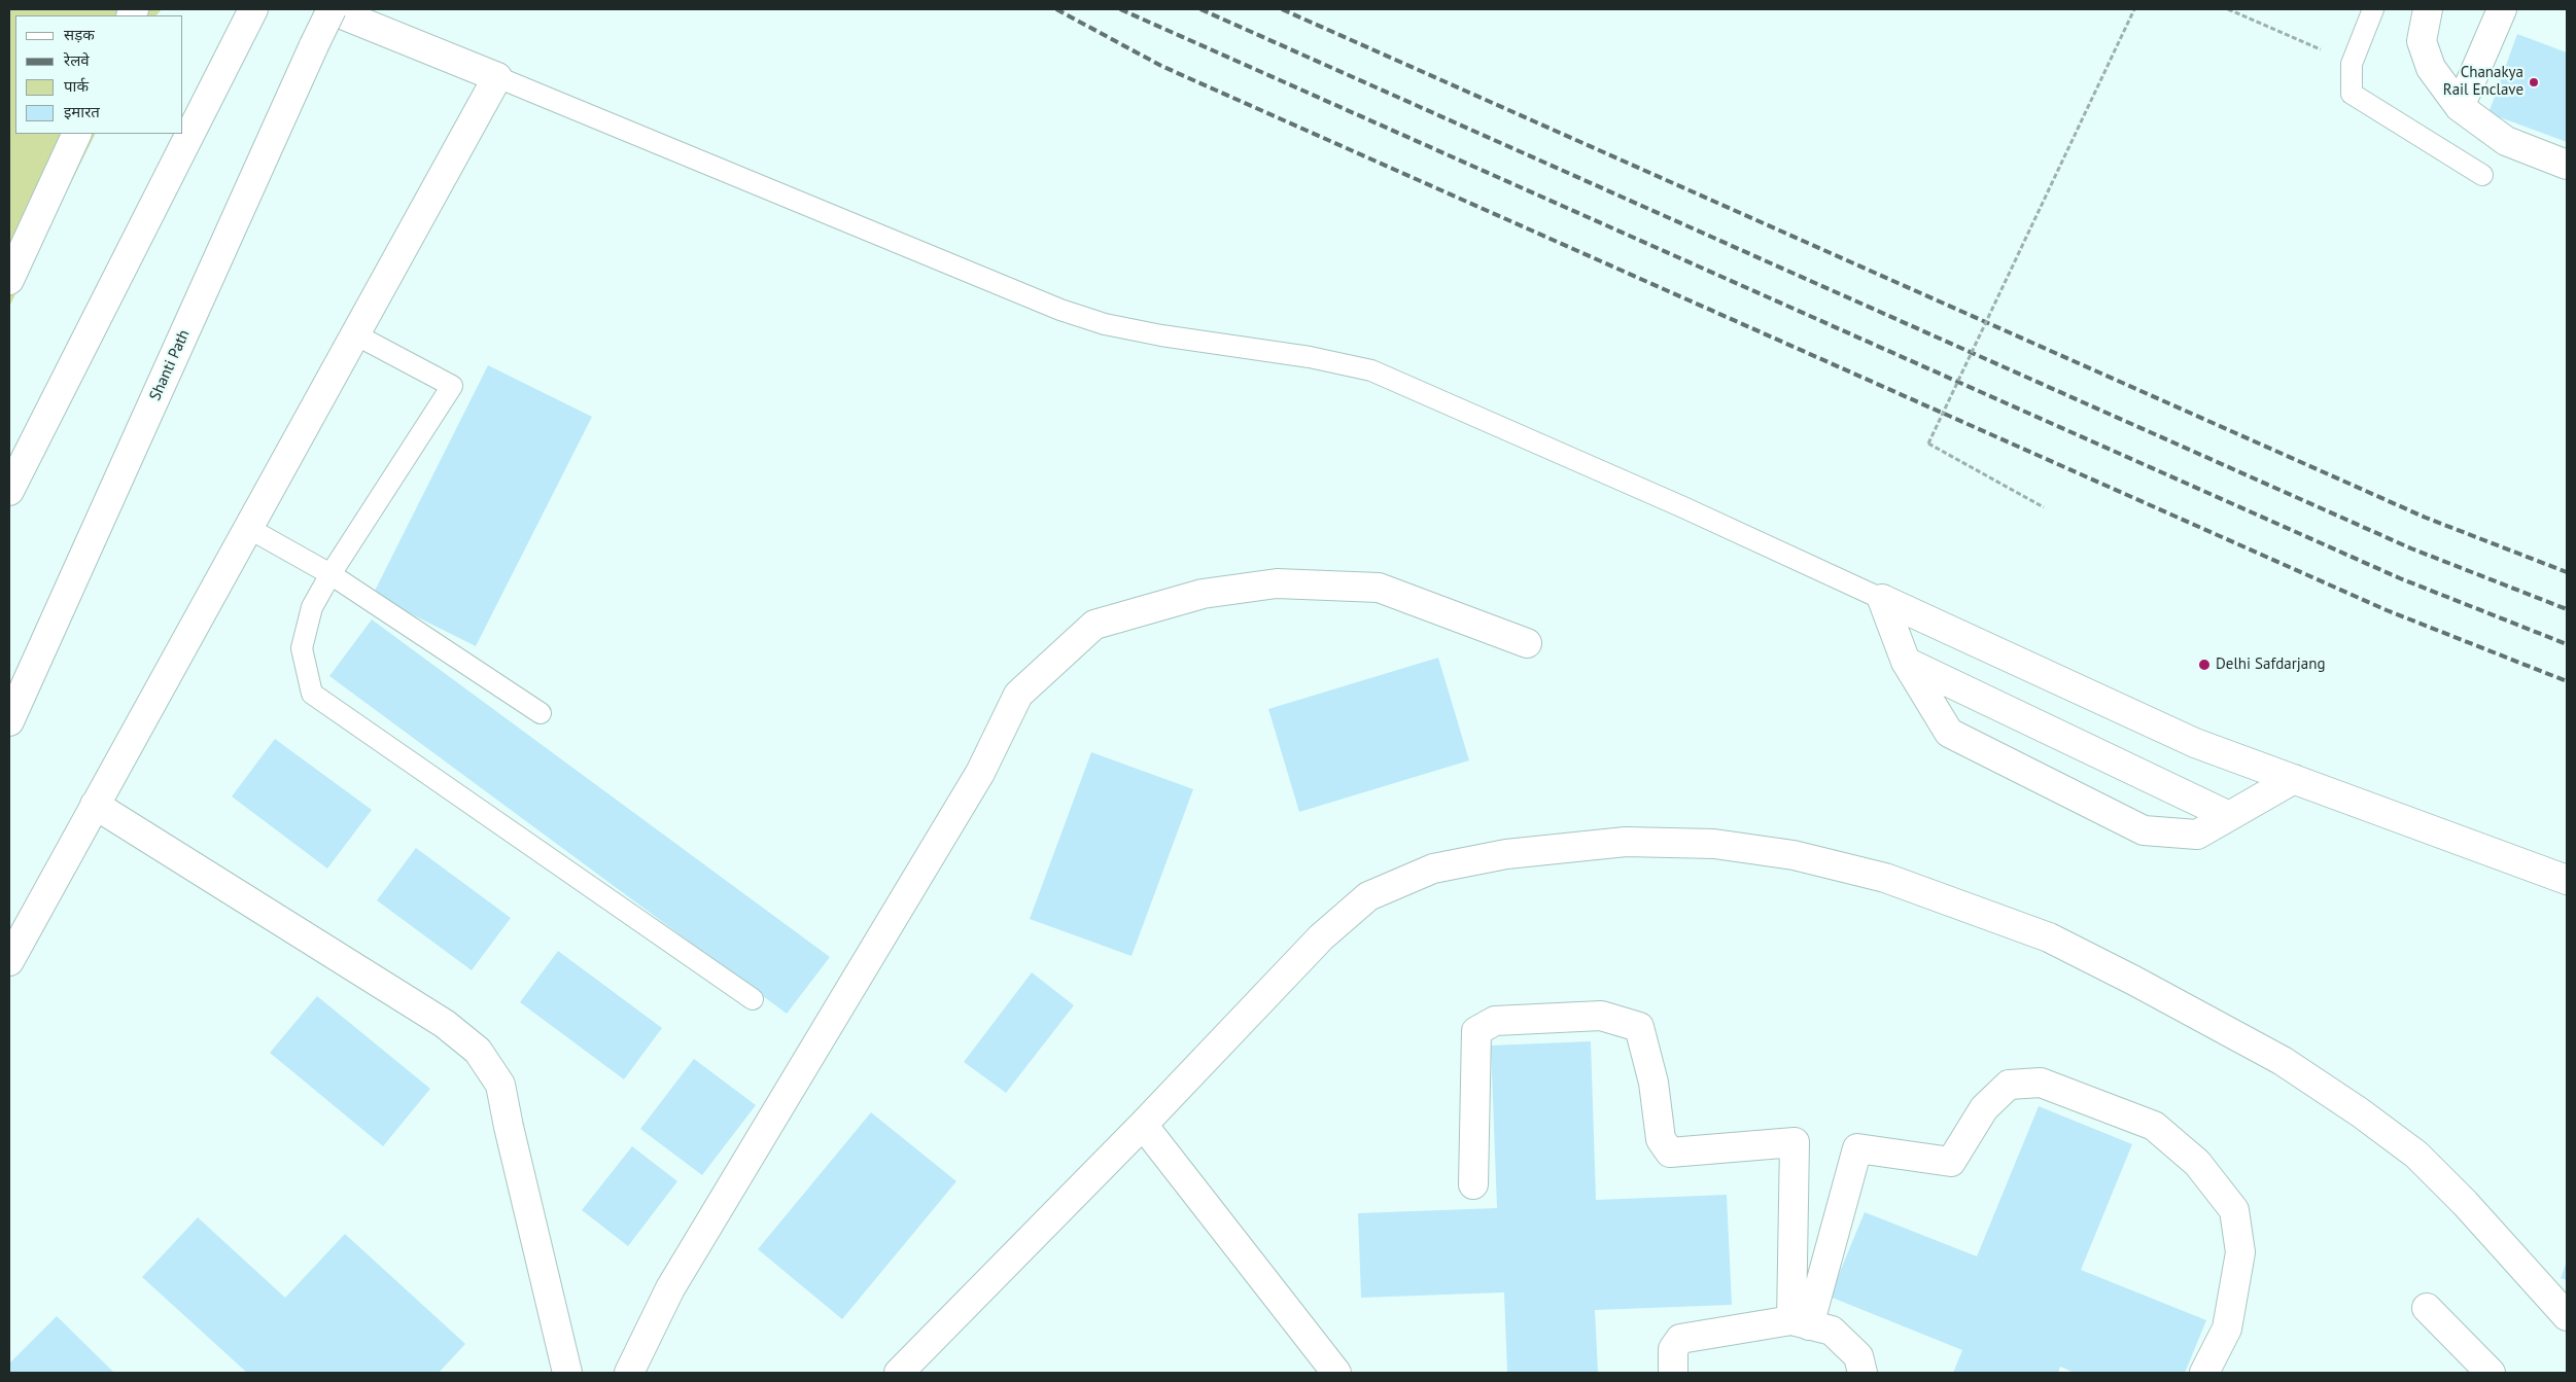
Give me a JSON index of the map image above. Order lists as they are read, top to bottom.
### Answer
{
  "streets": {
    "street": ["Shanti Path"]
  },
  "places": ["Chanakya Rail Enclave", "Delhi Safdarjang"],
  "legend": [
    "सड़क",
    "रेलवे",
    "पार्क",
    "इमारत"
  ]
}
